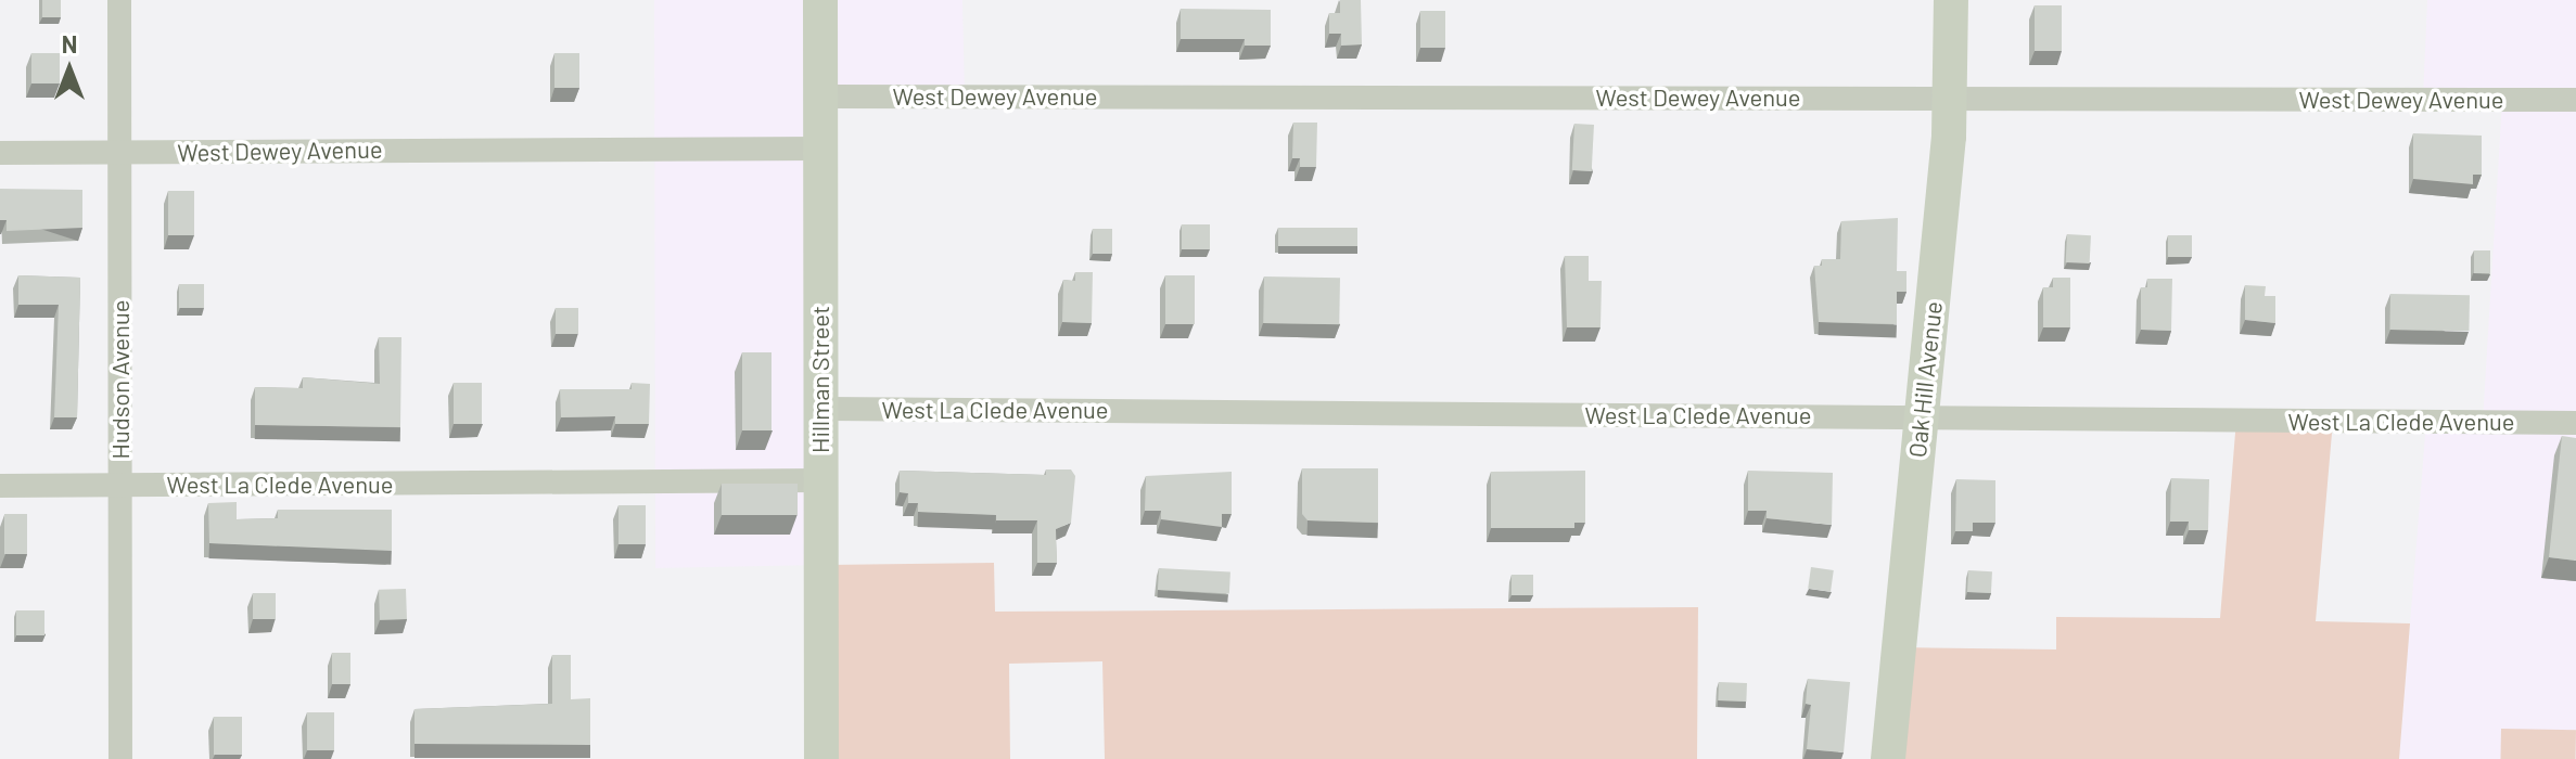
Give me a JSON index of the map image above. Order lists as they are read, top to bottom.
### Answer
{
  "streets": {
    "street": [
      "West Dewey Avenue",
      "Hudson Avenue",
      "Hillman Street",
      "Oak Hill Avenue",
      "West La Clede Avenue"
    ]
  },
  "crossings": [
    ["West Dewey Avenue", "Hudson Avenue"],
    ["West Dewey Avenue", "Hillman Street"],
    ["West Dewey Avenue", "Oak Hill Avenue"],
    ["Hudson Avenue", "West La Clede Avenue"],
    ["Hillman Street", "West La Clede Avenue"],
    ["Oak Hill Avenue", "West La Clede Avenue"]
  ],
  "north": "top"
}
